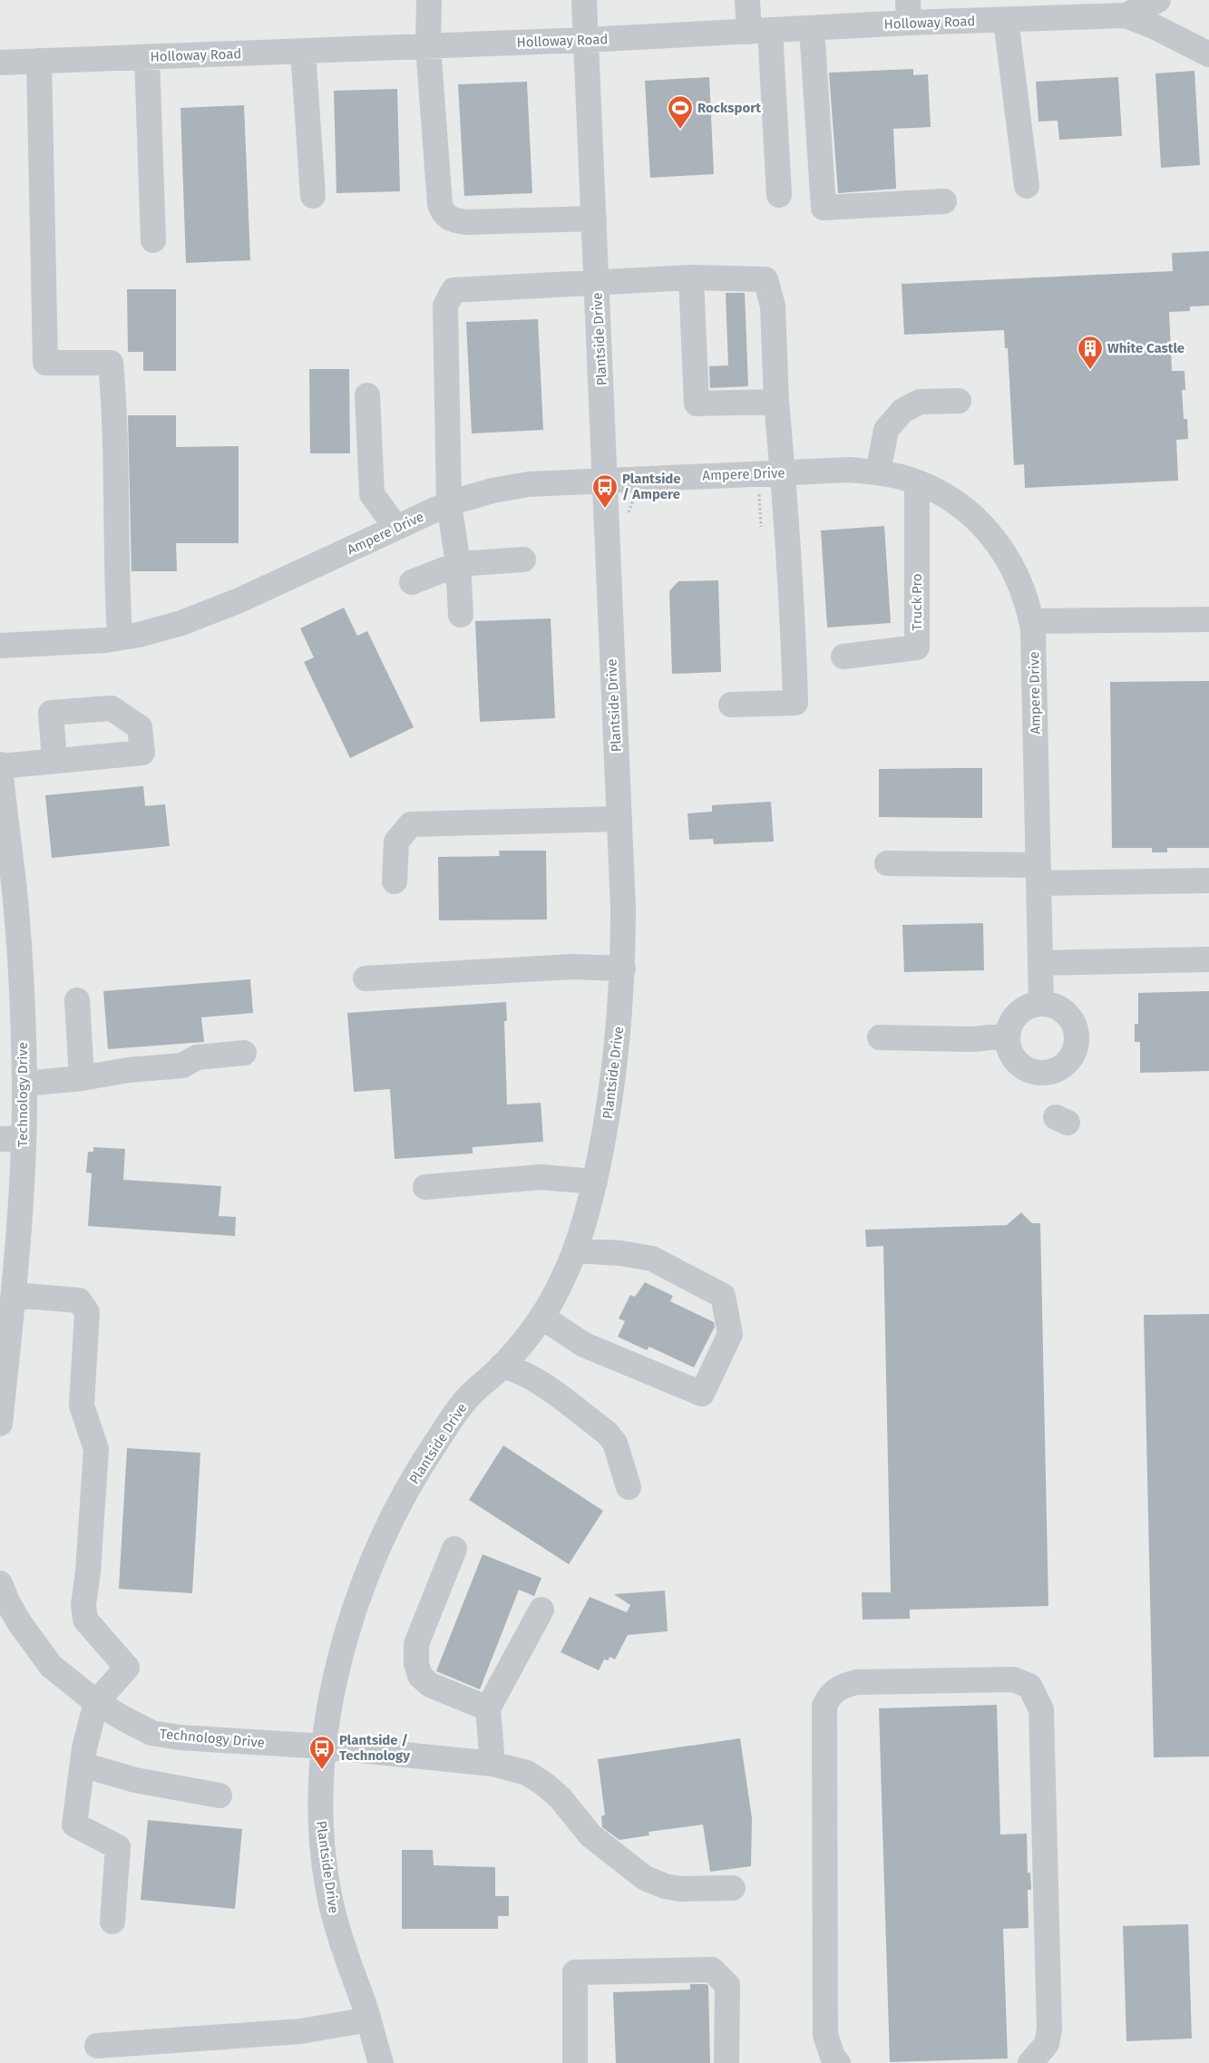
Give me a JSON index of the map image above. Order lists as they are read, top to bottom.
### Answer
{
  "streets": {
    "street": [
      "Holloway Road",
      "Plantside Drive",
      "Ampere Drive",
      "Truck Pro",
      "Technology Drive"
    ]
  },
  "crossings": [
    ["Holloway Road", "Plantside Drive"],
    ["Plantside Drive", "Ampere Drive"],
    ["Plantside Drive", "Technology Drive"],
    ["Ampere Drive", "Truck Pro"]
  ],
  "places": {
    "sports": ["Rocksport"],
    "building": ["White Castle"],
    "bus stop": ["Plantside / Ampere", "Plantside / Technology"]
  }
}
